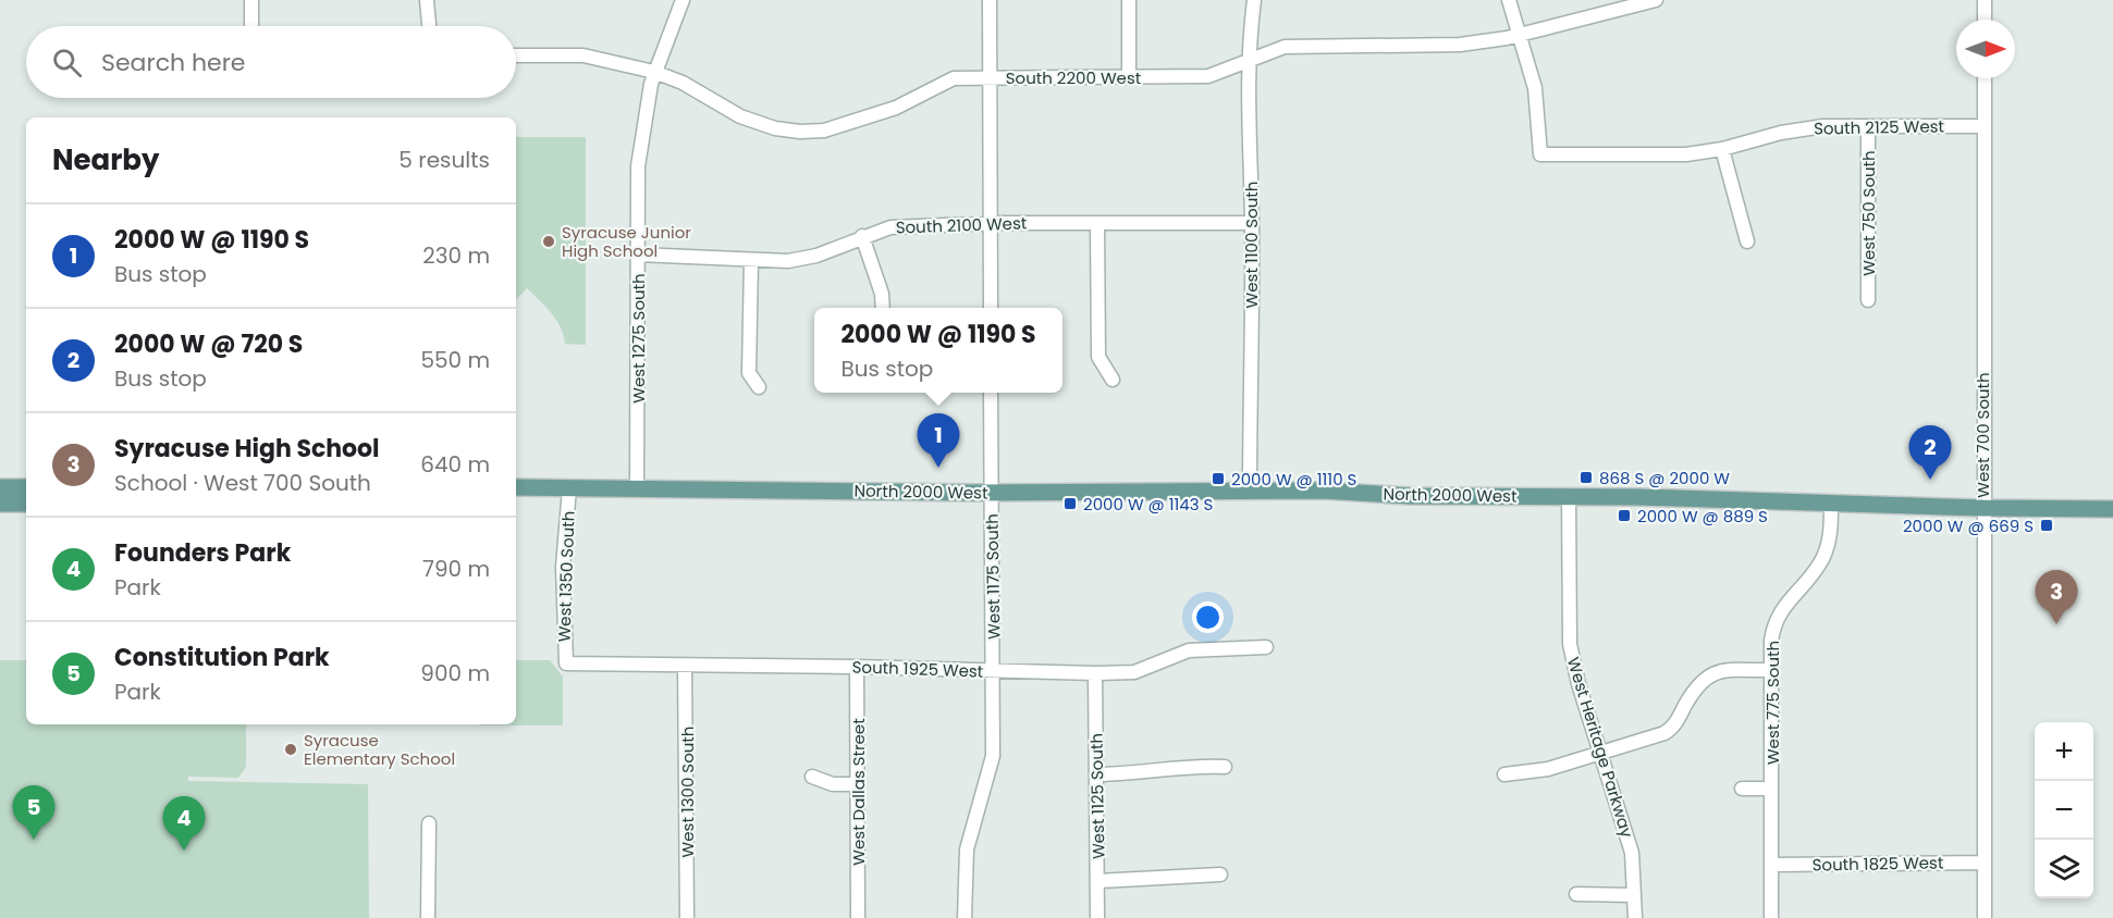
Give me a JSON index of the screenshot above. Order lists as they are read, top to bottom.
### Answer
{
  "streets": {
    "main road": ["North 2000 West"],
    "street": [
      "South 2200 West",
      "South 2125 West",
      "West 750 South",
      "South 2100 West",
      "West 1100 South",
      "West 1275 South",
      "West 700 South",
      "West 1350 South",
      "West 1175 South",
      "South 1925 West",
      "West 775 South",
      "West Heritage Parkway",
      "West 1300 South",
      "West Dallas Street",
      "West 1125 South",
      "South 1825 West"
    ]
  },
  "crossings": [
    ["South 2200 West", "South 2125 West"],
    ["South 2200 West", "West 1100 South"],
    ["South 2200 West", "West 1275 South"],
    ["South 2125 West", "West 750 South"],
    ["South 2125 West", "West 700 South"],
    ["South 2100 West", "West 1100 South"],
    ["South 2100 West", "West 1275 South"],
    ["West 1100 South", "North 2000 West"],
    ["West 1275 South", "North 2000 West"],
    ["West 700 South", "North 2000 West"],
    ["West 700 South", "South 1825 West"],
    ["North 2000 West", "West 1350 South"],
    ["North 2000 West", "West 1175 South"],
    ["North 2000 West", "West 775 South"],
    ["North 2000 West", "West Heritage Parkway"],
    ["West 1350 South", "South 1925 West"],
    ["West 1175 South", "South 1925 West"],
    ["South 1925 West", "West 1300 South"],
    ["South 1925 West", "West Dallas Street"],
    ["South 1925 West", "West 1125 South"],
    ["West 775 South", "South 1825 West"]
  ],
  "places": {
    "other": ["Syracuse Junior High School", "Syracuse Elementary School"],
    "transit": [
      "868 S @ 2000 W",
      "2000 W @ 1110 S",
      "2000 W @ 1143 S",
      "2000 W @ 889 S",
      "2000 W @ 669 S"
    ]
  },
  "north": "right",
  "page": {
    "search": "Search here",
    "heading": ["Nearby", "5 results"],
    "list": [
      {
        "mark": "1",
        "name": "2000 W @ 1190 S",
        "note": "Bus stop",
        "value": "230 m"
      },
      {
        "mark": "2",
        "name": "2000 W @ 720 S",
        "note": "Bus stop",
        "value": "550 m"
      },
      {
        "mark": "3",
        "name": "Syracuse High School",
        "note": "School · West 700 South",
        "value": "640 m"
      },
      {
        "mark": "4",
        "name": "Founders Park",
        "note": "Park",
        "value": "790 m"
      },
      {
        "mark": "5",
        "name": "Constitution Park",
        "note": "Park",
        "value": "900 m"
      }
    ],
    "popup": ["2000 W @ 1190 S", "Bus stop"],
    "pins": [
      "1",
      "2",
      "3",
      "5",
      "4"
    ],
    "map_buttons": ["+", "−"]
  }
}
